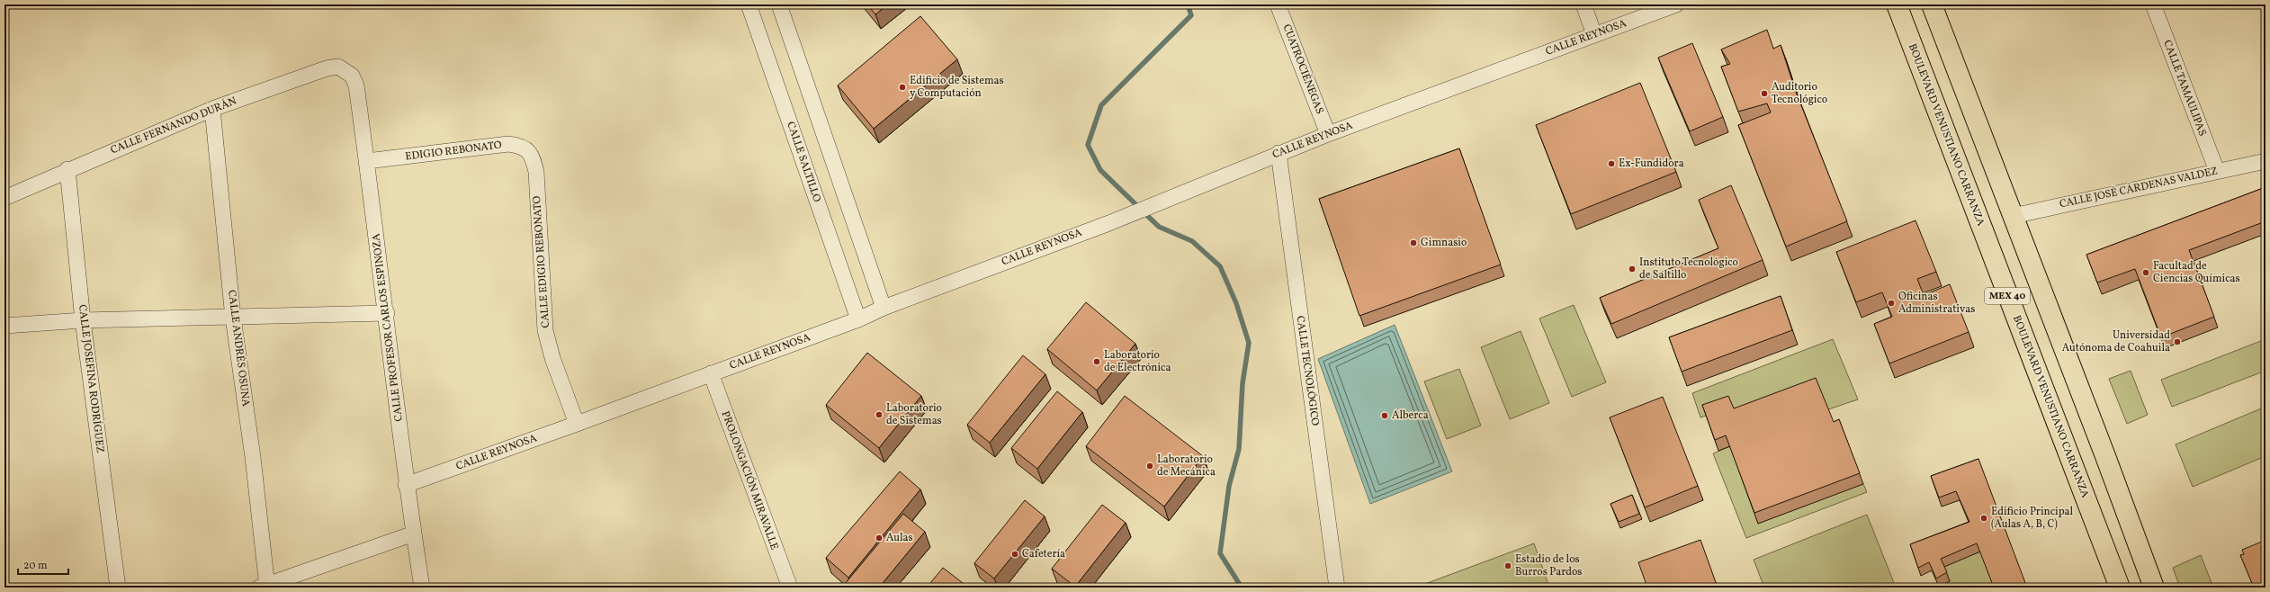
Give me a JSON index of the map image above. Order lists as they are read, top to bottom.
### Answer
{
  "streets": {
    "main road": ["BOULEVARD VENUSTIANO CARRANZA", "MEX 40"],
    "street": [
      "CALLE REYNOSA",
      "CUATROCIÉNEGAS",
      "CALLE TAMAULIPAS",
      "CALLE FERNANDO DURÁN",
      "EDIGIO REBONATO",
      "CALLE SALTILLO",
      "CALLE JOSÉ CÁRDENAS VALDEZ",
      "CALLE EDIGIO REBONATO",
      "CALLE PROFESOR CARLOS ESPINOZA",
      "CALLE ANDRÉS OSUNA",
      "CALLE TECNOLÓGICO",
      "CALLE JOSEFINA RODRÍGUEZ",
      "PROLONGACIÓN MIRAVALLE"
    ]
  },
  "crossings": [
    ["CALLE REYNOSA", "CUATROCIÉNEGAS"],
    ["CALLE REYNOSA", "CALLE SALTILLO"],
    ["CALLE REYNOSA", "CALLE EDIGIO REBONATO"],
    ["CALLE REYNOSA", "CALLE PROFESOR CARLOS ESPINOZA"],
    ["CALLE REYNOSA", "CALLE TECNOLÓGICO"],
    ["CALLE REYNOSA", "PROLONGACIÓN MIRAVALLE"],
    ["CALLE TAMAULIPAS", "CALLE JOSÉ CÁRDENAS VALDEZ"],
    ["CALLE FERNANDO DURÁN", "CALLE PROFESOR CARLOS ESPINOZA"],
    ["CALLE FERNANDO DURÁN", "CALLE ANDRÉS OSUNA"],
    ["CALLE FERNANDO DURÁN", "CALLE JOSEFINA RODRÍGUEZ"],
    ["EDIGIO REBONATO", "CALLE EDIGIO REBONATO"],
    ["EDIGIO REBONATO", "CALLE PROFESOR CARLOS ESPINOZA"],
    ["CALLE JOSÉ CÁRDENAS VALDEZ", "MEX 40"]
  ],
  "places": [
    "Edificio de Sistemas y Computación",
    "Auditorio Tecnológico",
    "Ex-Fundidora",
    "Gimnasio",
    "Instituto Tecnológico de Saltillo",
    "Facultad de Ciencias Químicas",
    "Oficinas Administrativas",
    "Universidad Autónoma de Coahuila",
    "Laboratorio de Electrónica",
    "Laboratorio de Sistemas",
    "Alberca",
    "Laboratorio de Mecánica",
    "Edificio Principal (Aulas A, B, C)",
    "Aulas",
    "Cafetería",
    "Estadio de los Burros Pardos"
  ],
  "scale_bar": "20 m"
}
